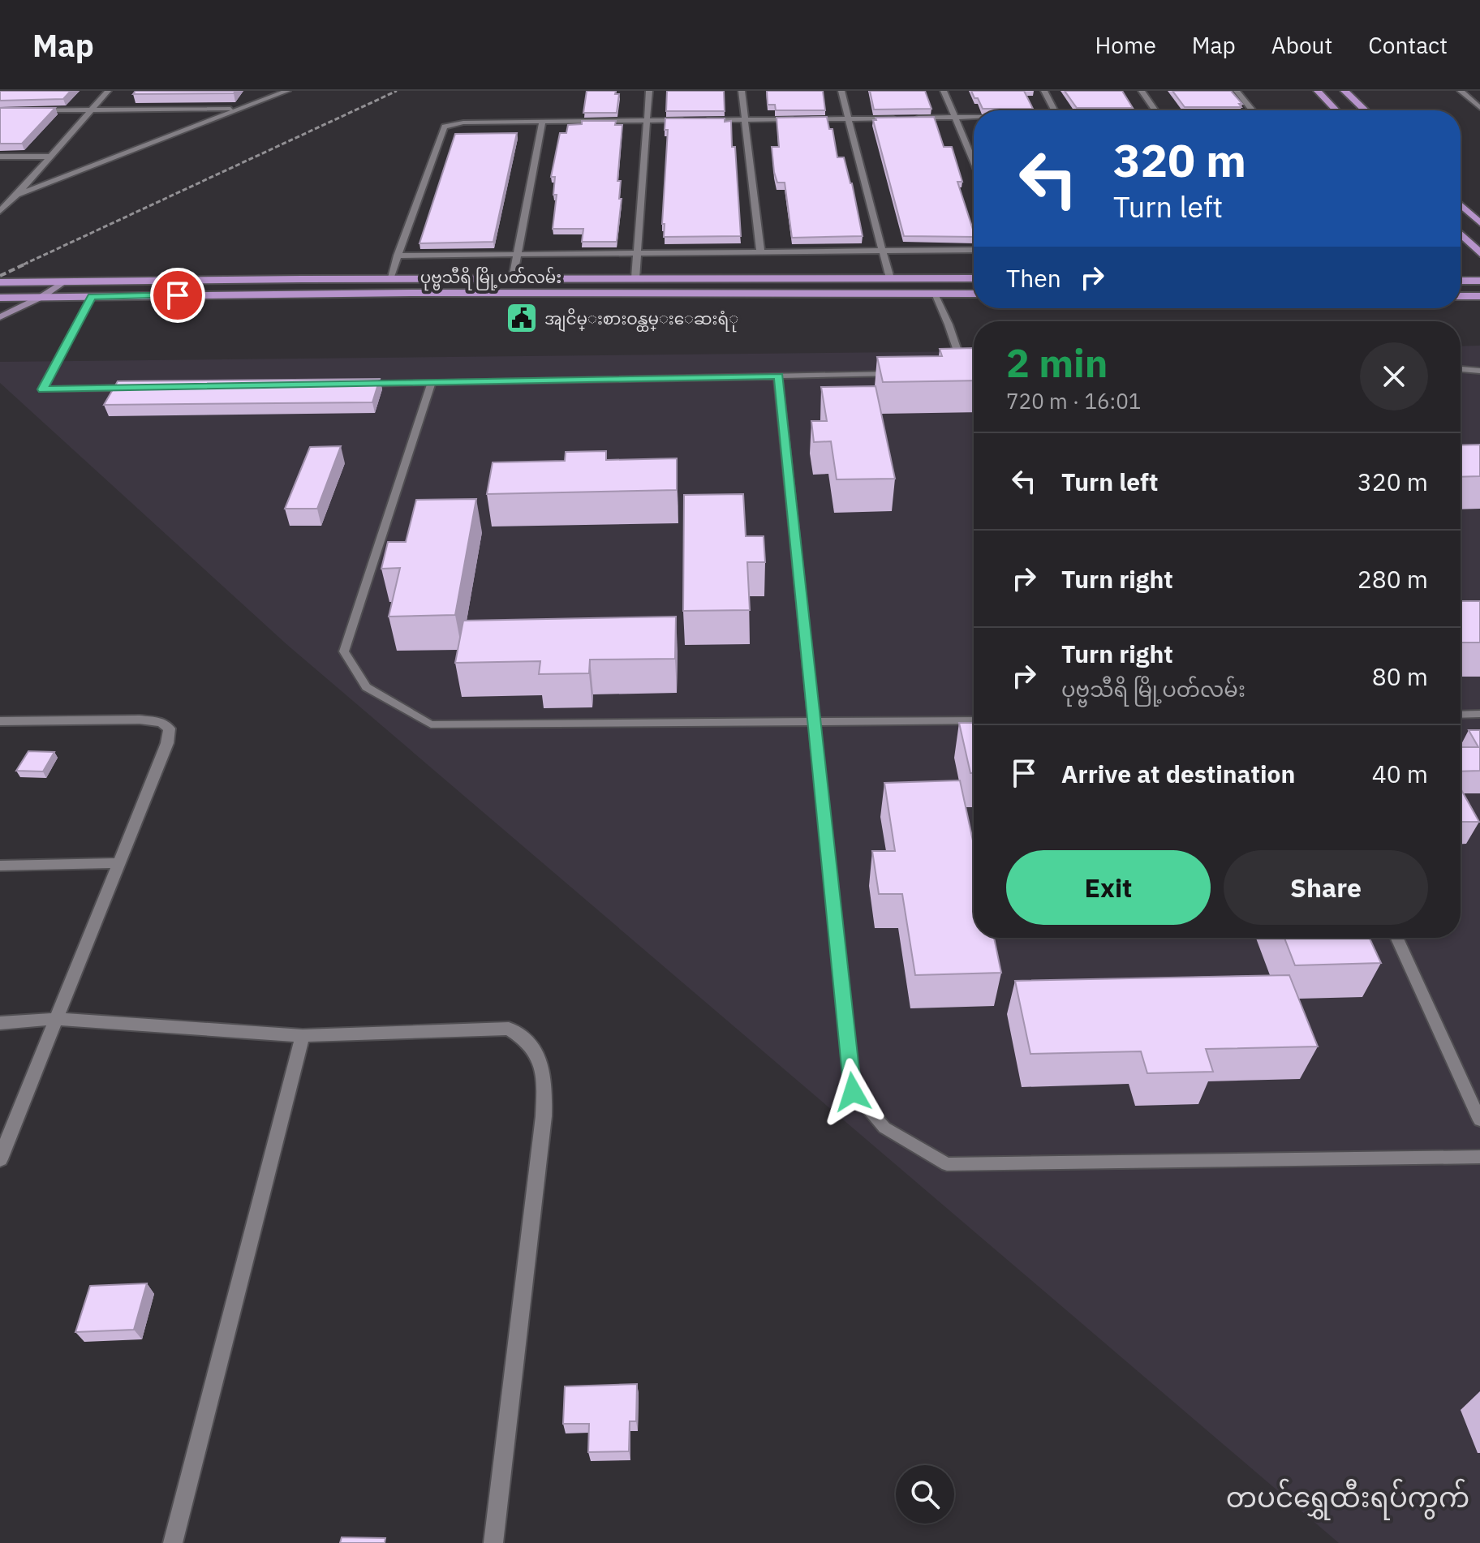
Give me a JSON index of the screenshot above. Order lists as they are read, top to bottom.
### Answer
{
  "streets": {
    "main road": ["ပုဗ္ဗသီရိ မြို့ပတ်လမ်း"]
  },
  "districts": ["တပင်ရွှေထီးရပ်ကွက်"],
  "places": {
    "public building": ["အျငိမ္းစားဝန္ထမ္းေဆးရံု"]
  },
  "page": {
    "header": "Map",
    "nav": [
      "Home",
      "Map",
      "About",
      "Contact"
    ],
    "turn": ["320 m", "Turn left"],
    "then": "Then",
    "heading": ["2 min", "720 m · 16:01"],
    "list": [
      {
        "name": "Turn left",
        "value": "320 m"
      },
      {
        "name": "Turn right",
        "value": "280 m"
      },
      {
        "name": "Turn right",
        "note": "ပုဗ္ဗသီရိ မြို့ပတ်လမ်း",
        "value": "80 m"
      },
      {
        "name": "Arrive at destination",
        "value": "40 m"
      }
    ],
    "buttons": ["Exit", "Share"]
  }
}
